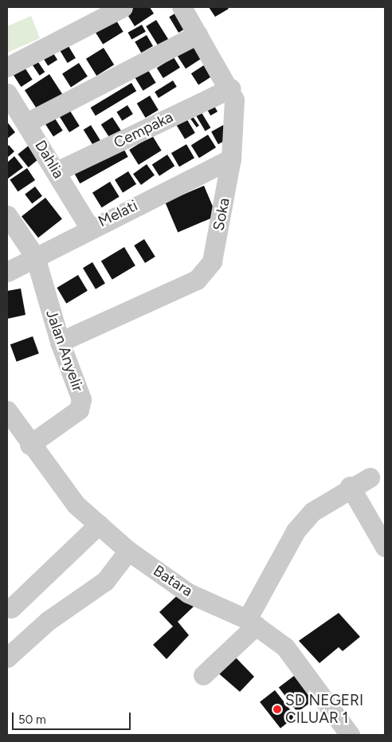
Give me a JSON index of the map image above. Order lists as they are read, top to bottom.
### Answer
{
  "streets": {
    "street": [
      "Cempaka",
      "Dahlia",
      "Melati",
      "Soka",
      "Jalan Anyelir",
      "Batara"
    ]
  },
  "crossings": [
    ["Cempaka", "Dahlia"],
    ["Cempaka", "Soka"],
    ["Dahlia", "Melati"],
    ["Melati", "Soka"],
    ["Melati", "Jalan Anyelir"],
    ["Soka", "Jalan Anyelir"],
    ["Jalan Anyelir", "Batara"]
  ],
  "places": ["SD NEGERI CILUAR 1"],
  "scale_bar": "50 m"
}
